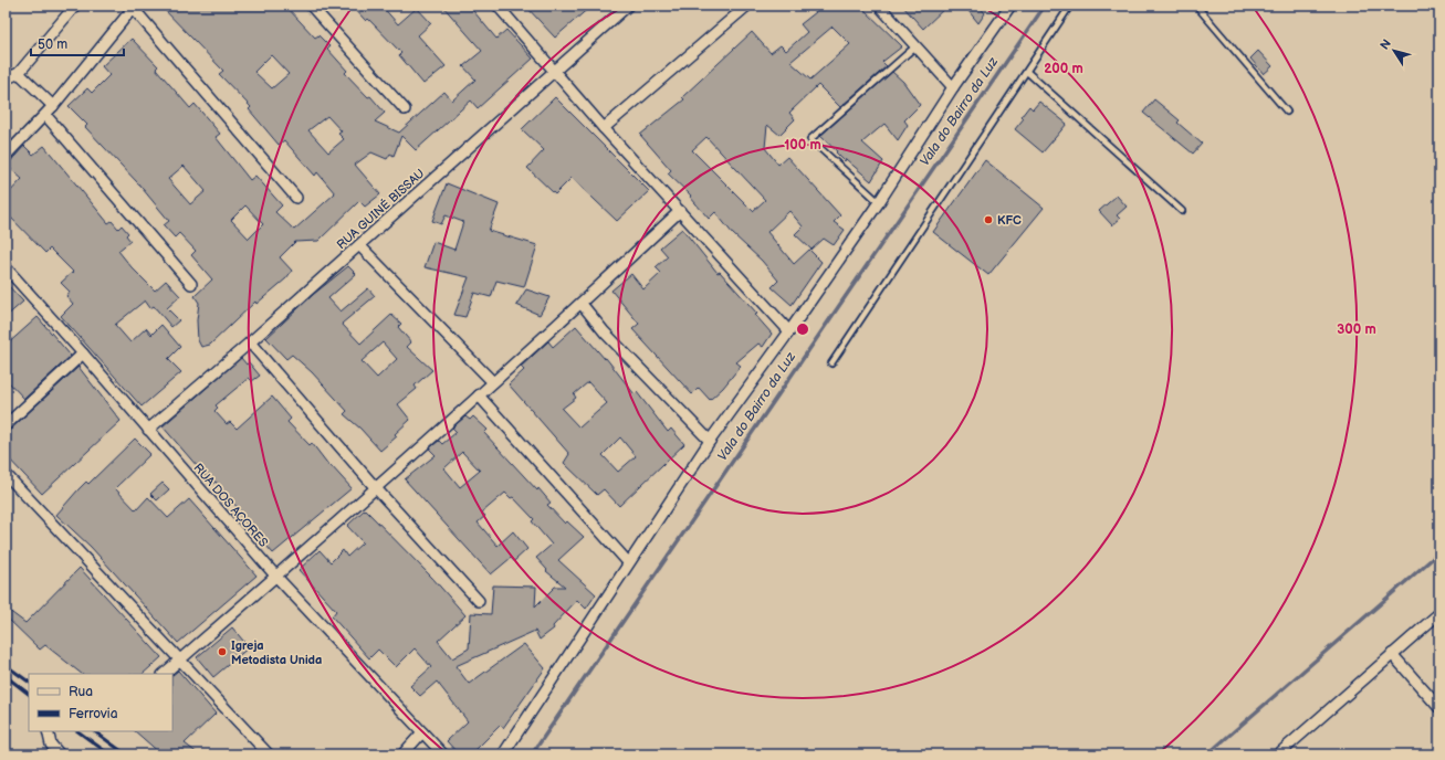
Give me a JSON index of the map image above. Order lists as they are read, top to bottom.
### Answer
{
  "streets": {
    "street": ["RUA GUINÉ BISSAU", "RUA DOS AÇORES"]
  },
  "crossings": [
    ["RUA GUINÉ BISSAU", "RUA DOS AÇORES"]
  ],
  "water": ["Vala do Bairro da Luz"],
  "places": ["KFC", "Igreja Metodista Unida"],
  "legend": ["Rua", "Ferrovia"],
  "scale_bar": "50 m",
  "north": "top left",
  "rings": ["200 m", "100 m", "300 m"]
}
